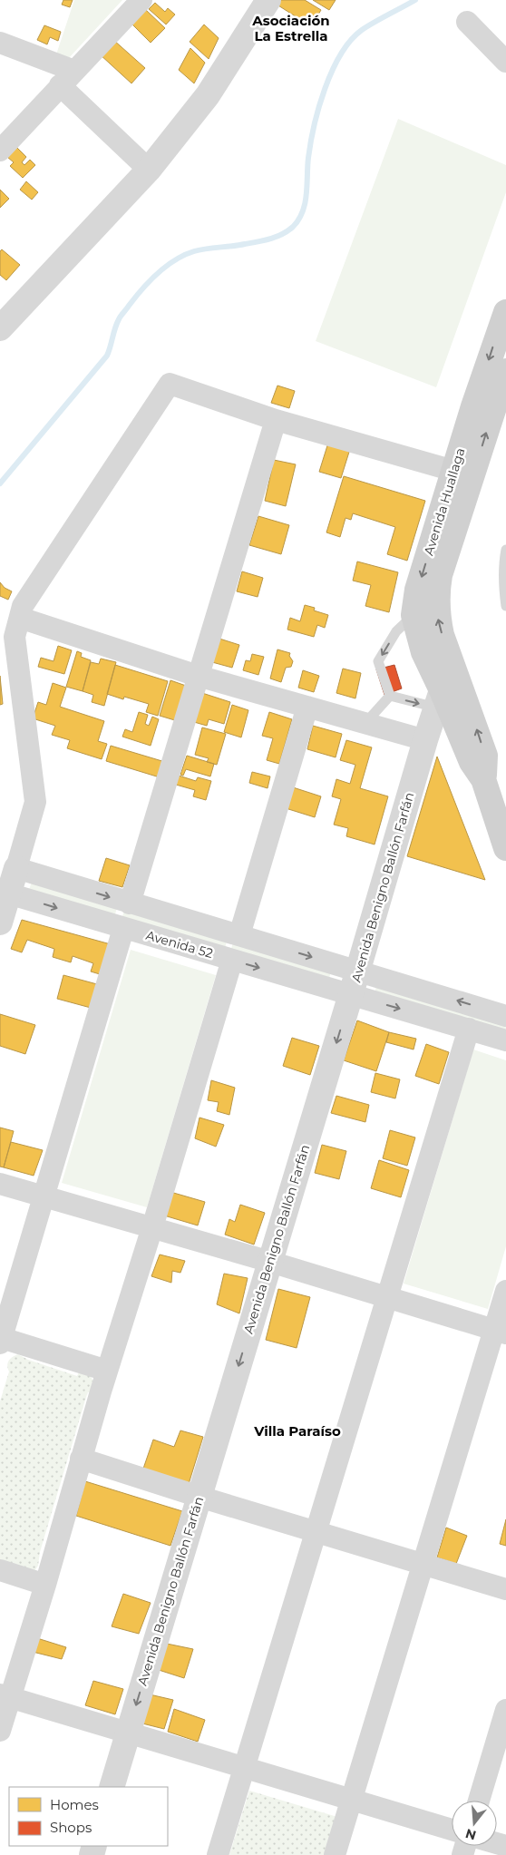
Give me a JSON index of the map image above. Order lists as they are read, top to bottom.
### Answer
{
  "streets": {
    "main road": ["Avenida Huallaga"],
    "street": ["Avenida Benigno Ballón Farfán", "Avenida 52"]
  },
  "crossings": [
    ["Avenida Huallaga", "Avenida Benigno Ballón Farfán"],
    ["Avenida Benigno Ballón Farfán", "Avenida 52"]
  ],
  "districts": ["Asociación La Estrella", "Villa Paraíso"],
  "legend": ["Homes", "Shops"],
  "north": "bottom"
}
